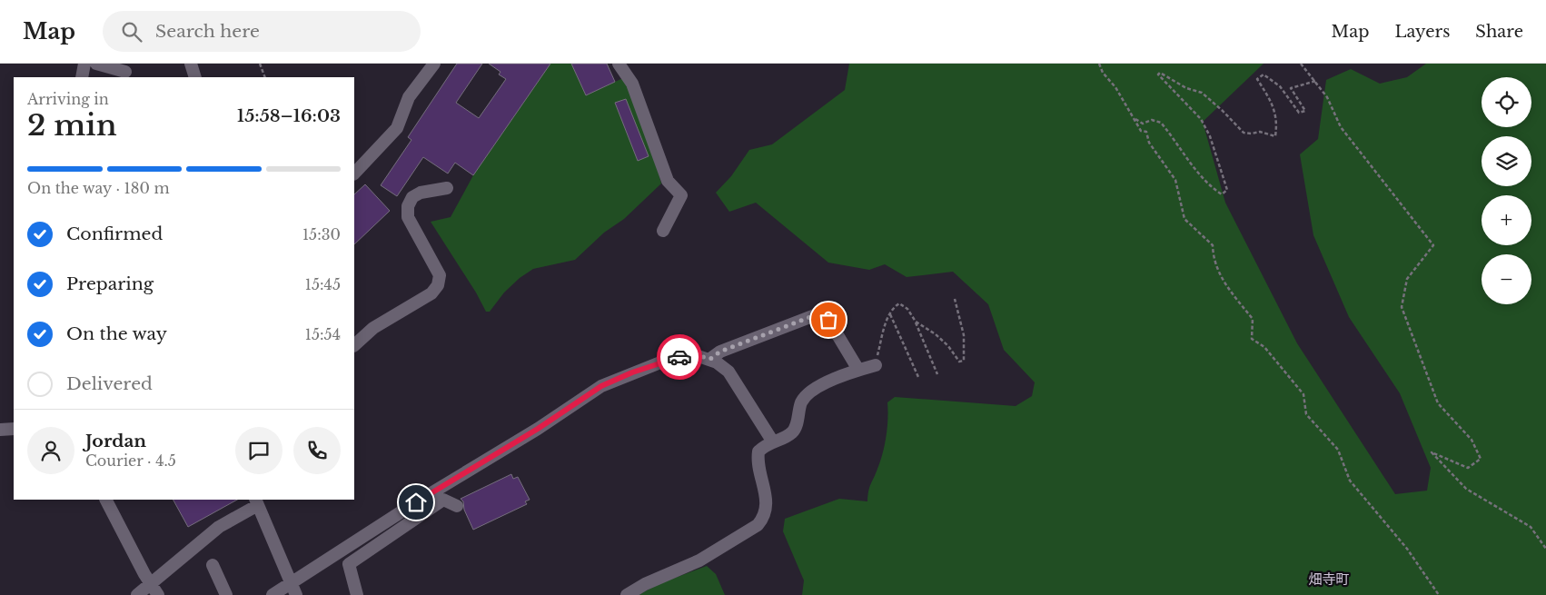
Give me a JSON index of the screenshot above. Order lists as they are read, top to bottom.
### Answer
{
  "districts": ["畑寺町"],
  "page": {
    "header": "Map",
    "search": "Search here",
    "nav": ["Map", "Layers", "Share"],
    "map_buttons": ["+", "−"],
    "heading": ["2 min", "Arriving in", "15:58–16:03"],
    "panel": ["Jordan", "Courier · 4.5"],
    "bar": "On the way · 180 m",
    "list": [
      ["Confirmed", "15:30"],
      ["Preparing", "15:45"],
      ["On the way", "15:54"],
      "Delivered"
    ]
  }
}
